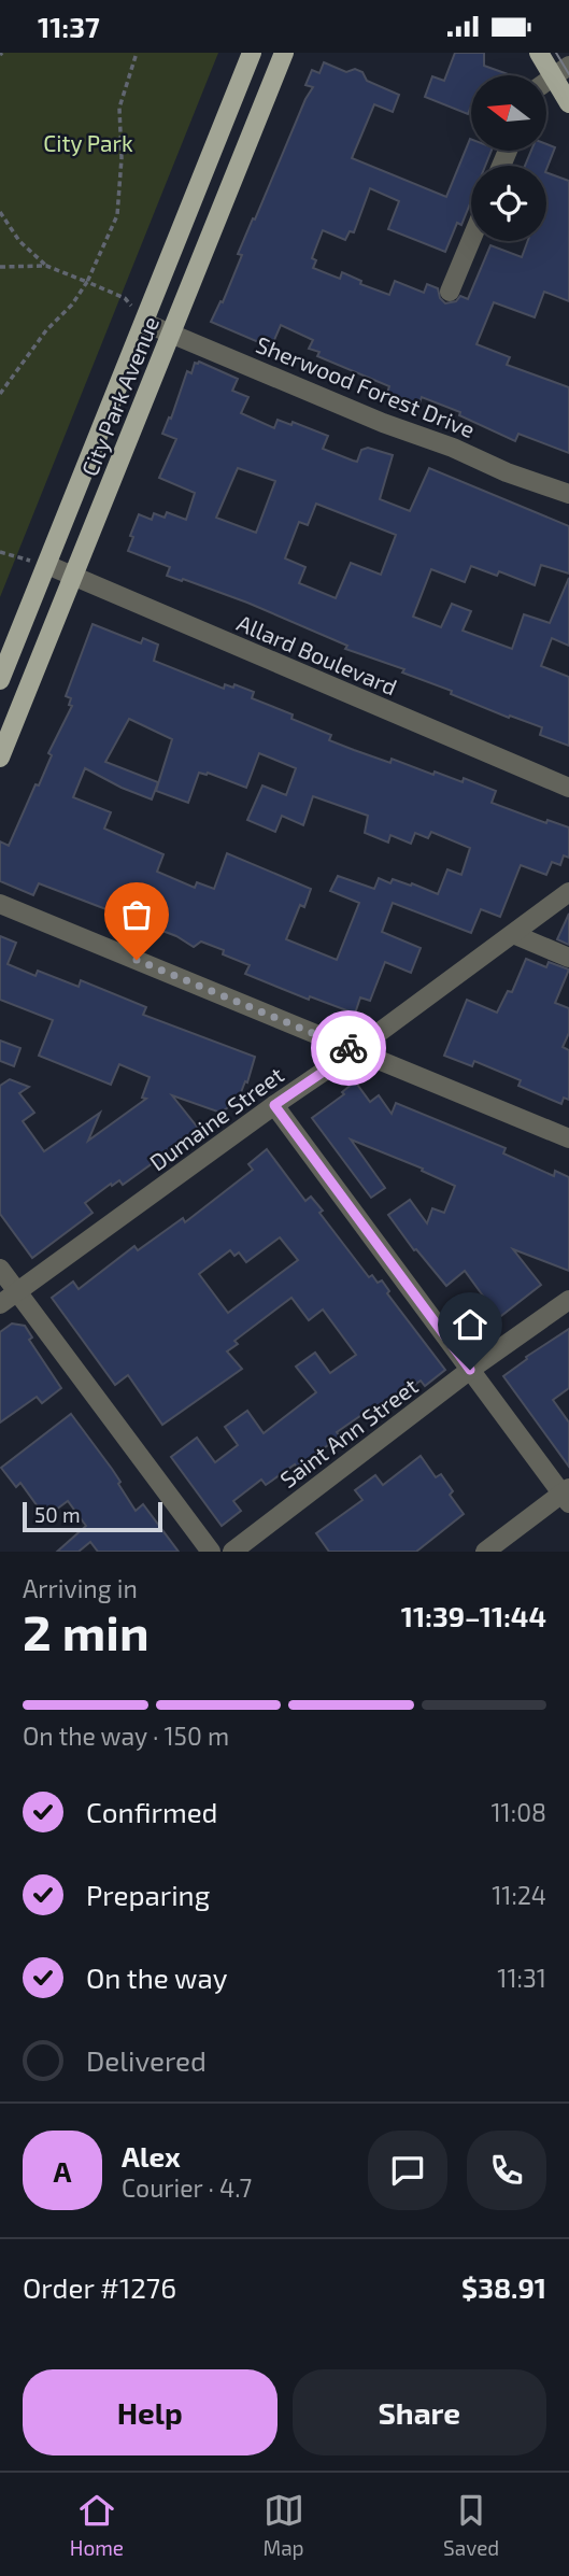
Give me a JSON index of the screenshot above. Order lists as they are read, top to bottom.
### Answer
{
  "streets": {
    "main road": ["City Park Avenue"],
    "street": [
      "Sherwood Forest Drive",
      "Allard Boulevard",
      "Dumaine Street",
      "Saint Ann Street"
    ]
  },
  "crossings": [
    ["Sherwood Forest Drive", "City Park Avenue"],
    ["City Park Avenue", "Allard Boulevard"]
  ],
  "parks": ["City Park"],
  "scale_bar": "50 m",
  "north": "left",
  "page": {
    "status": "11:37",
    "scale": "50 m",
    "heading": ["2 min", "Arriving in", "11:39–11:44"],
    "panel": [
      "Alex",
      "Courier · 4.7",
      "Order #1276",
      "$38.91"
    ],
    "bar": "On the way · 150 m",
    "list": [
      ["Confirmed", "11:08"],
      ["Preparing", "11:24"],
      ["On the way", "11:31"],
      "Delivered"
    ],
    "round": "A",
    "buttons": ["Help", "Share"],
    "tabs": ["Home", "Map", "Saved"]
  }
}
